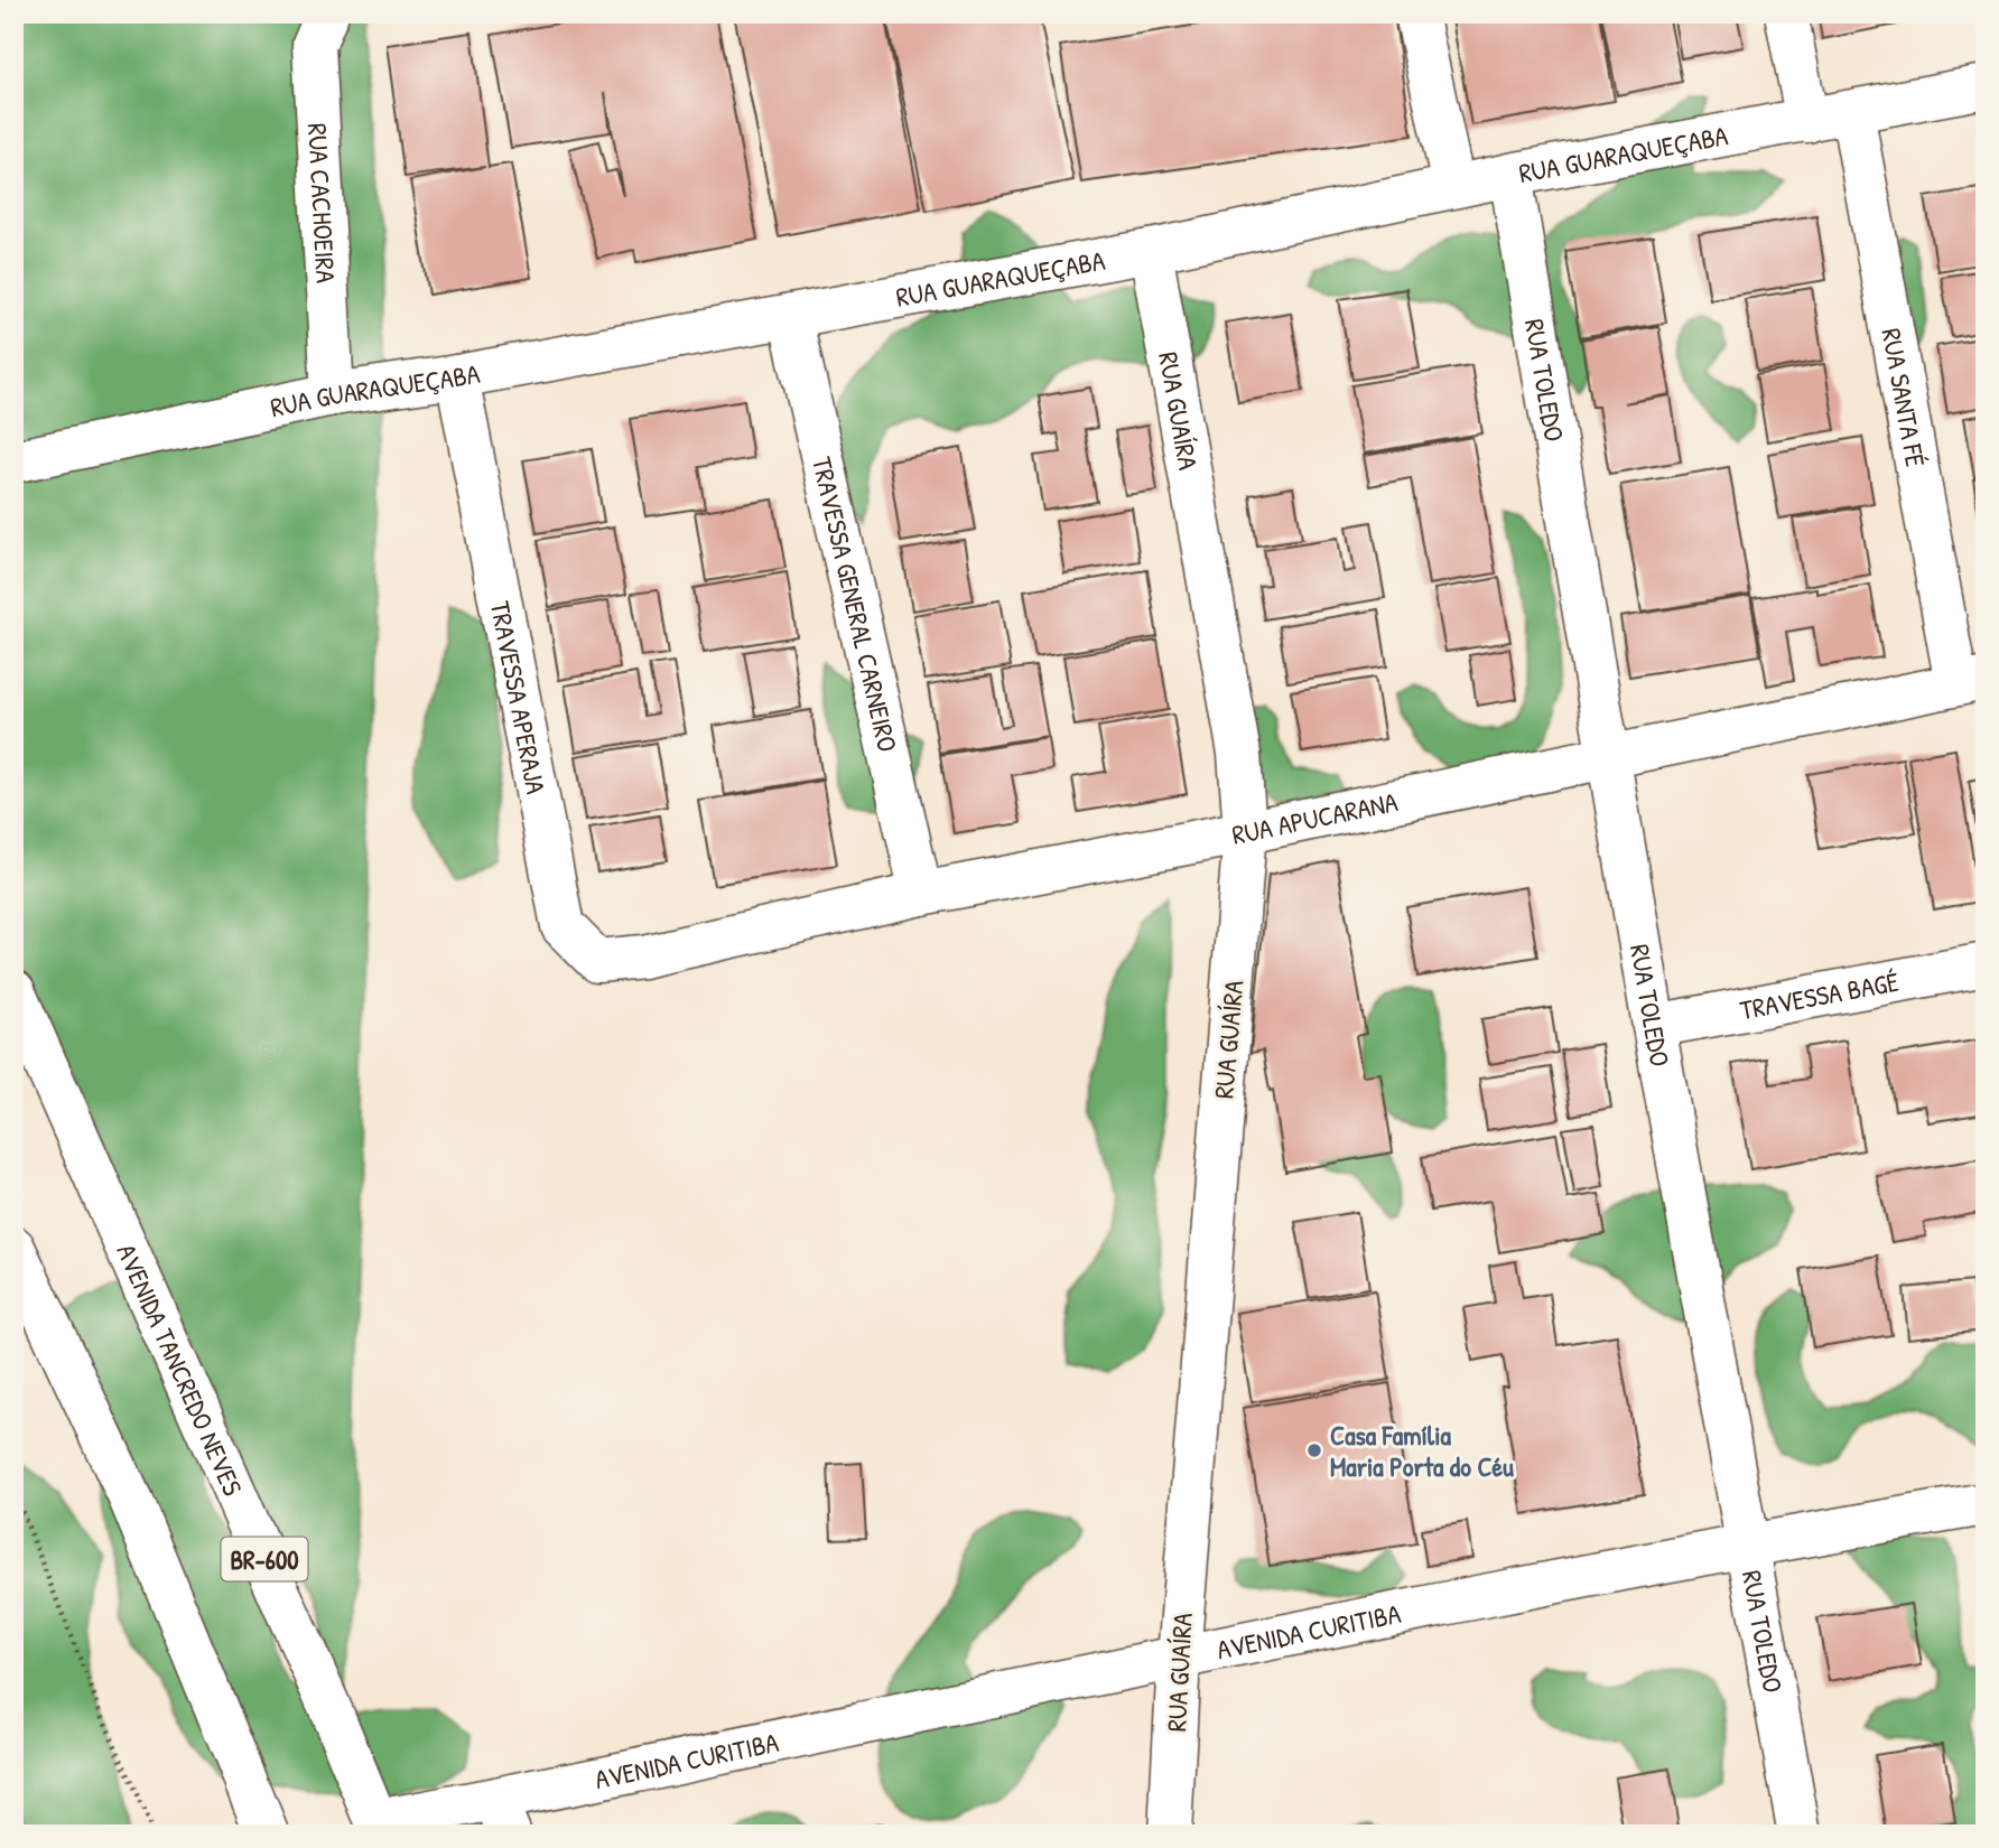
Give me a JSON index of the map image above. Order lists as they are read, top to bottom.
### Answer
{
  "streets": {
    "street": [
      "RUA GUARAQUEÇABA",
      "RUA CACHOEIRA",
      "RUA TOLEDO",
      "RUA SANTA FÉ",
      "RUA GUAÍRA",
      "TRAVESSA GENERAL CARNEIRO",
      "TRAVESSA APERAJA",
      "RUA APUCARANA",
      "TRAVESSA BAGÉ",
      "AVENIDA TANCREDO NEVES",
      "BR-600",
      "AVENIDA CURITIBA"
    ]
  },
  "crossings": [
    ["RUA GUARAQUEÇABA", "RUA CACHOEIRA"],
    ["RUA GUARAQUEÇABA", "RUA TOLEDO"],
    ["RUA GUARAQUEÇABA", "RUA SANTA FÉ"],
    ["RUA GUARAQUEÇABA", "RUA GUAÍRA"],
    ["RUA GUARAQUEÇABA", "TRAVESSA GENERAL CARNEIRO"],
    ["RUA GUARAQUEÇABA", "TRAVESSA APERAJA"],
    ["RUA TOLEDO", "RUA APUCARANA"],
    ["RUA TOLEDO", "TRAVESSA BAGÉ"],
    ["RUA TOLEDO", "AVENIDA CURITIBA"],
    ["RUA SANTA FÉ", "RUA APUCARANA"],
    ["RUA GUAÍRA", "RUA APUCARANA"],
    ["RUA GUAÍRA", "AVENIDA CURITIBA"],
    ["TRAVESSA GENERAL CARNEIRO", "RUA APUCARANA"],
    ["TRAVESSA APERAJA", "RUA APUCARANA"],
    ["AVENIDA TANCREDO NEVES", "AVENIDA CURITIBA"]
  ],
  "places": ["Casa Família Maria Porta do Céu"]
}
